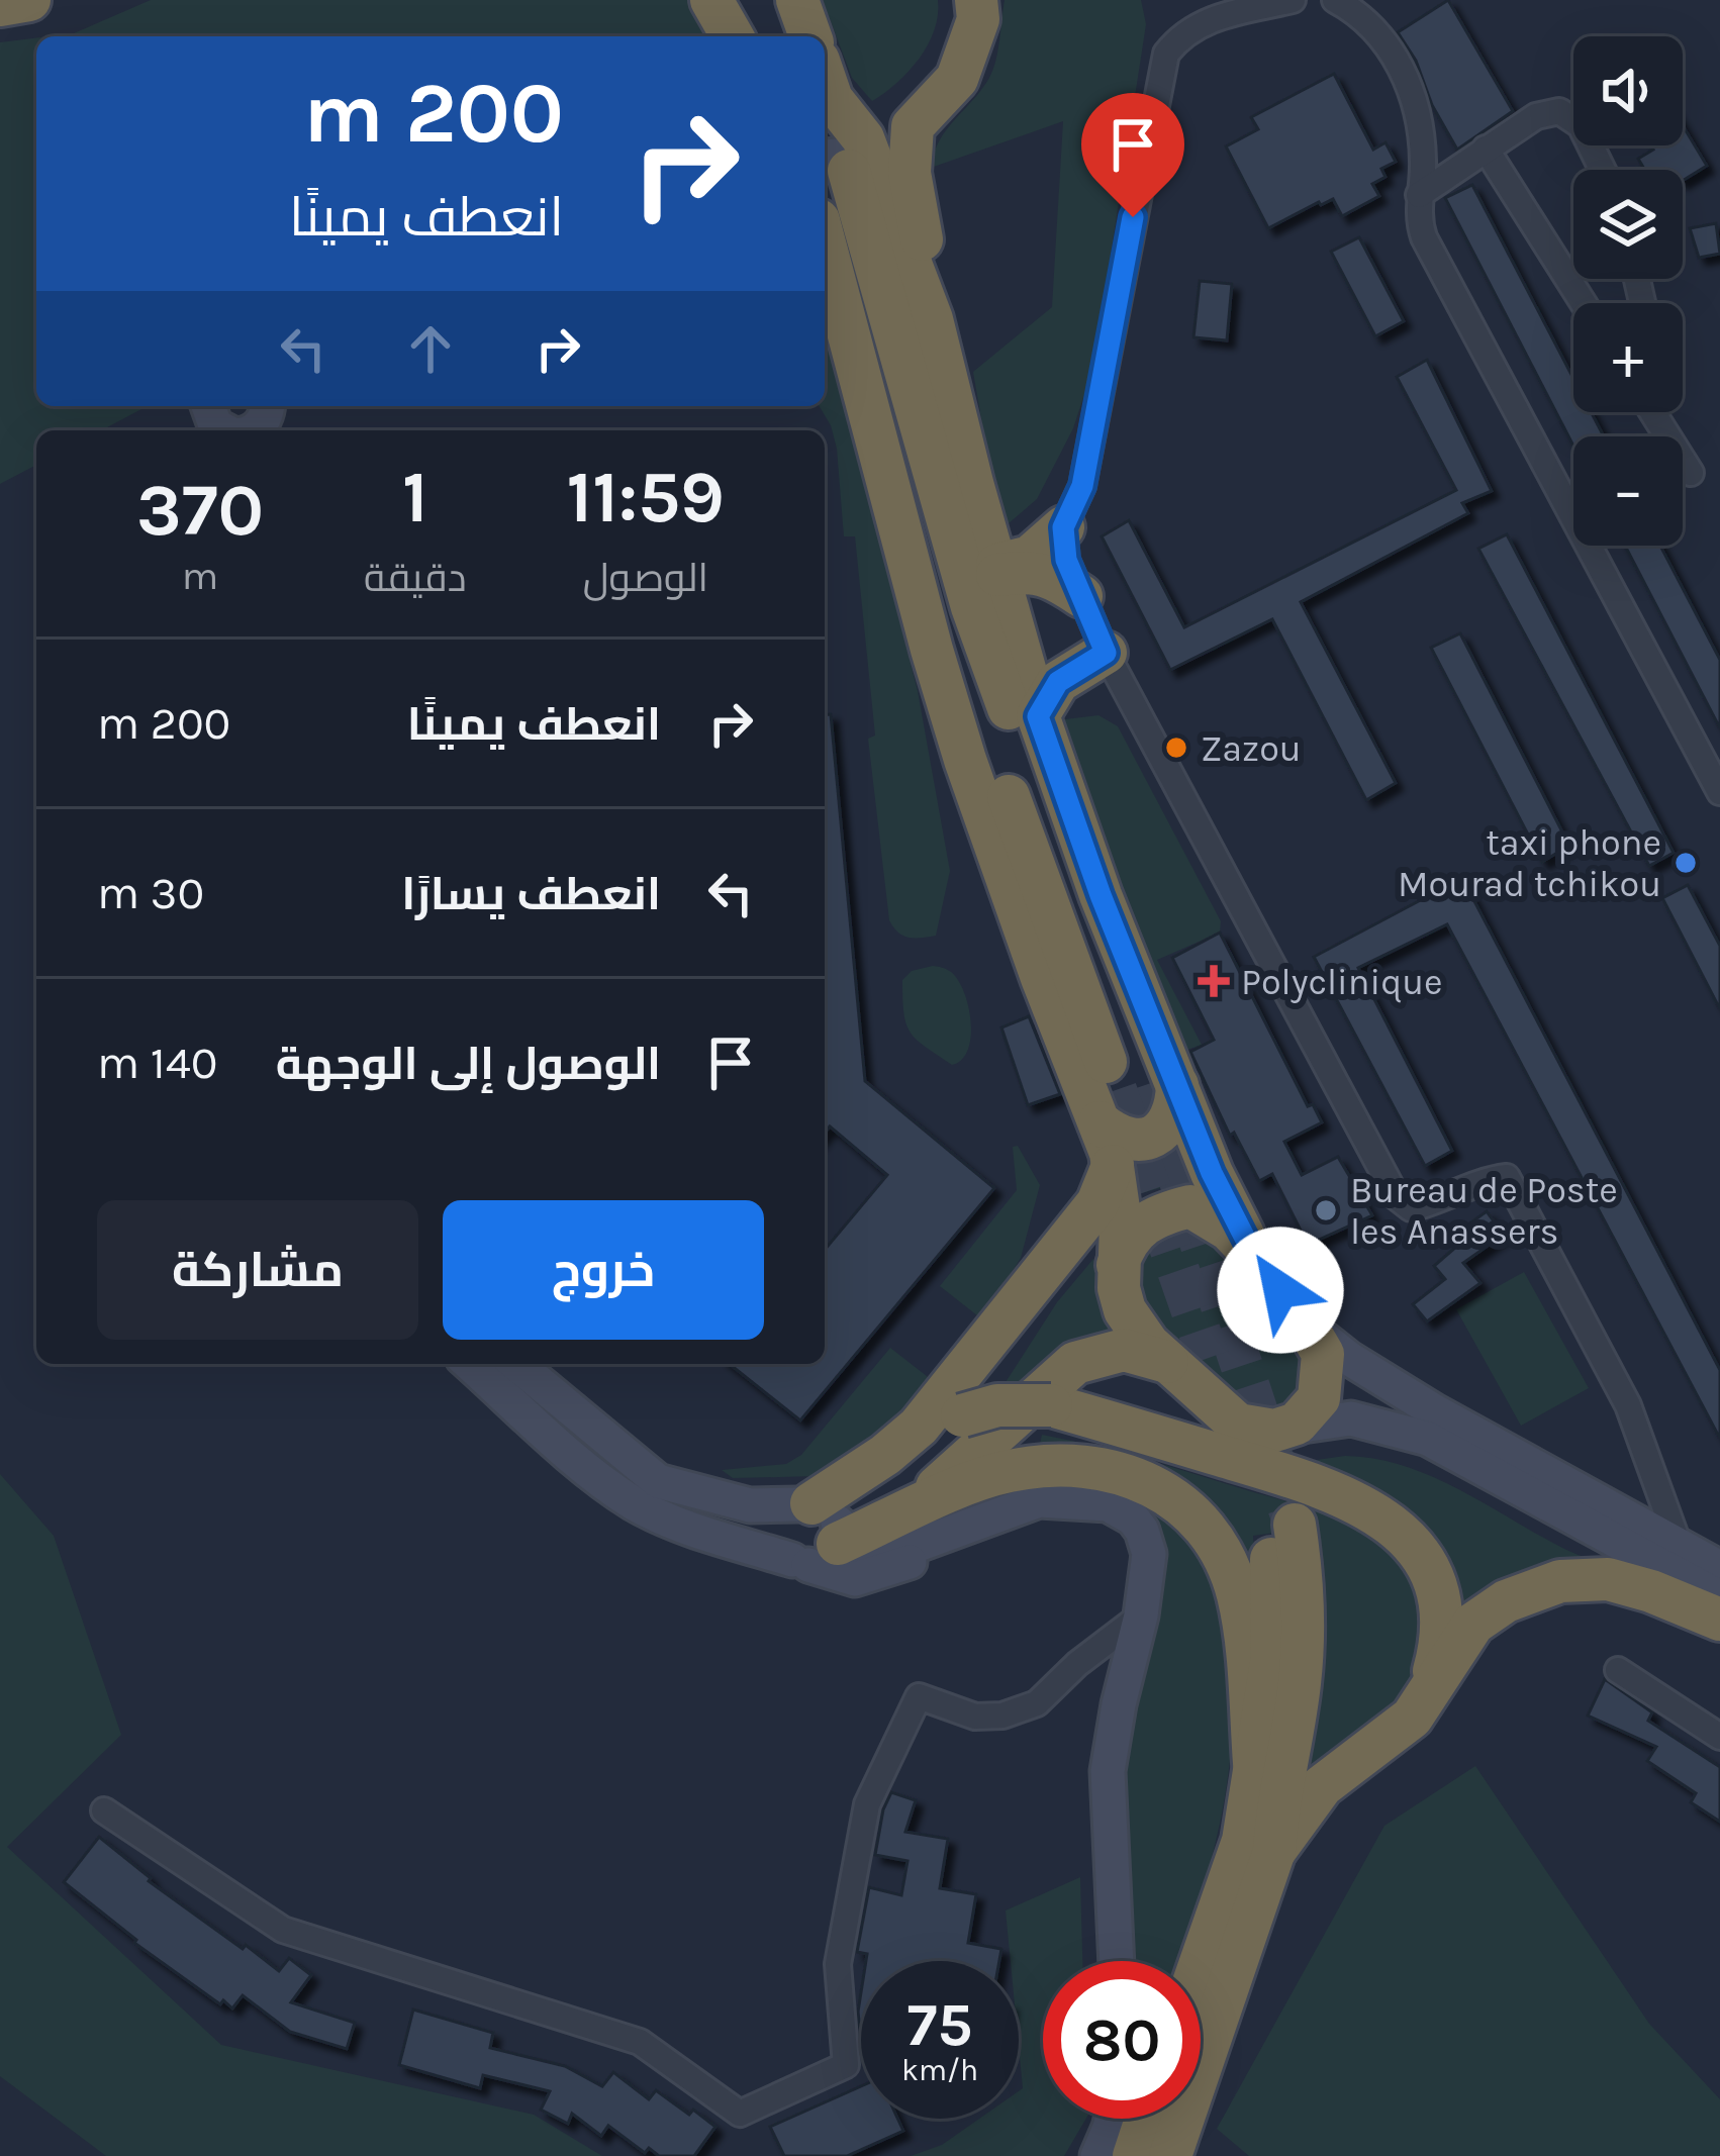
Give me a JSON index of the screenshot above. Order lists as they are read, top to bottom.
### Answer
{
  "places": {
    "other": ["Zazou", "taxi phone Mourad tchikou", "Bureau de Poste les Anassers"],
    "health": ["Polyclinique"]
  },
  "page": {
    "map_buttons": ["+", "−"],
    "turn": ["200 m", "انعطف يمينًا"],
    "eta": [
      "11:59",
      "الوصول",
      "1",
      "دقيقة",
      "370",
      "m"
    ],
    "list": [
      {
        "name": "انعطف يمينًا",
        "value": "200 m"
      },
      {
        "name": "انعطف يسارًا",
        "value": "30 m"
      },
      {
        "name": "الوصول إلى الوجهة",
        "value": "140 m"
      }
    ],
    "buttons": ["خروج", "مشاركة"],
    "speed": "75 km/h",
    "limit": "80"
  }
}
